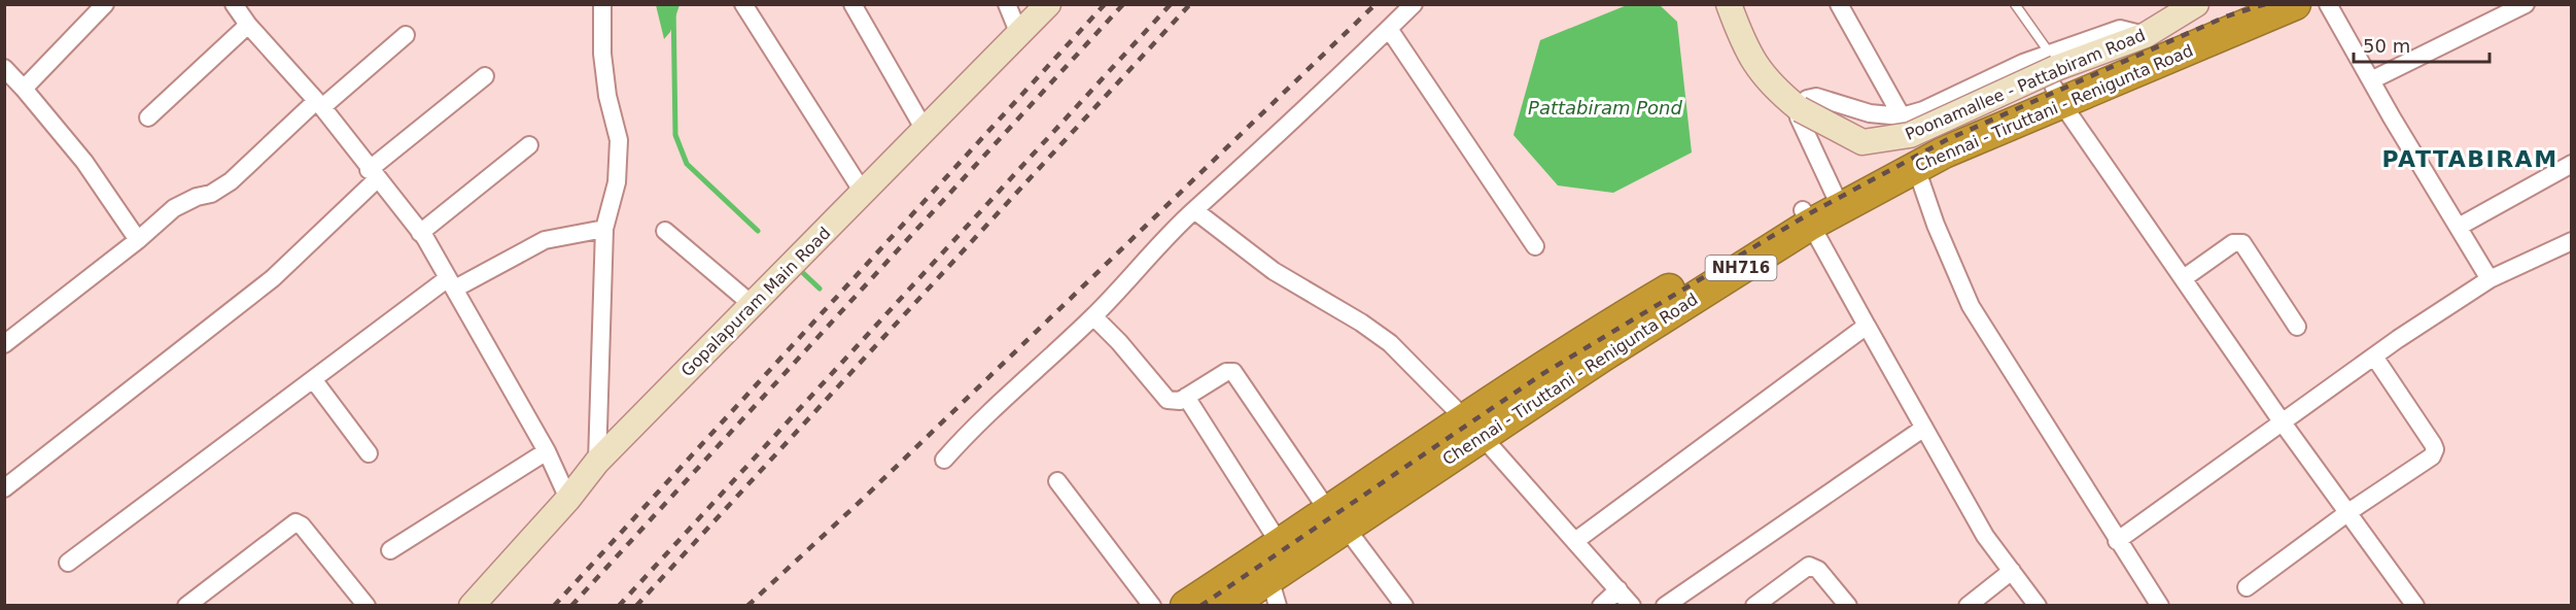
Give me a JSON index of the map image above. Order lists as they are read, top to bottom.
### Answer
{
  "streets": {
    "highway": ["Chennai - Tiruttani - Renigunta Road", "NH716"],
    "street": ["Poonamallee - Pattabiram Road", "Gopalapuram Main Road"]
  },
  "crossings": [
    ["Poonamallee - Pattabiram Road", "Chennai - Tiruttani - Renigunta Road"]
  ],
  "districts": ["PATTABIRAM"],
  "water": ["Pattabiram Pond"],
  "scale_bar": "50 m"
}
